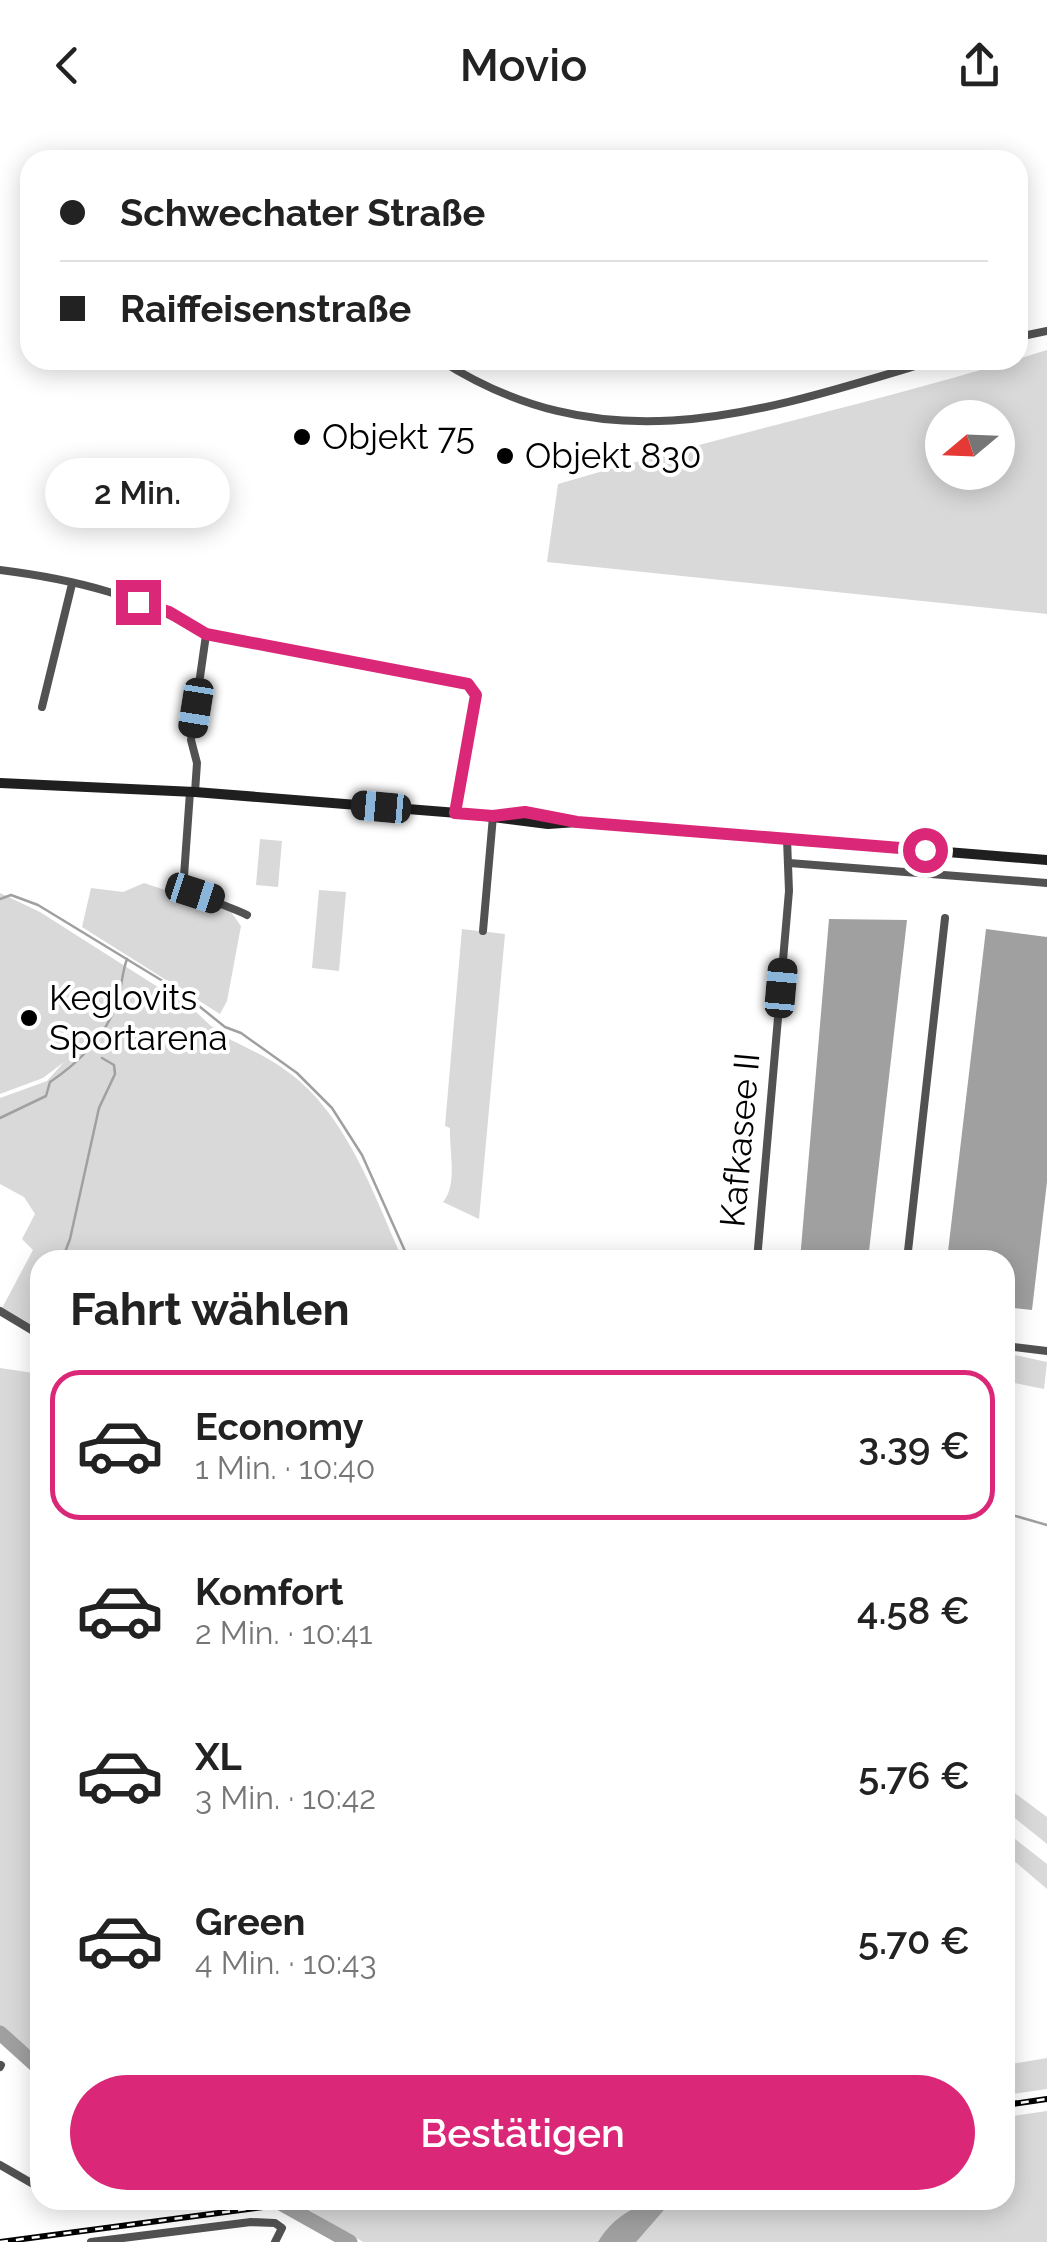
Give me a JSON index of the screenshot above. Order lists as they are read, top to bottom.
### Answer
{
  "streets": {
    "street": ["Kafkasee II"]
  },
  "places": ["Objekt 75", "Objekt 830", "Keglovits Sportarena"],
  "north": "left",
  "page": {
    "header": "Movio",
    "banner": ["Schwechater Straße", "Raiffeisenstraße"],
    "bubble": "2 Min.",
    "heading": "Fahrt wählen",
    "list": [
      {
        "name": "Economy",
        "note": "1 Min. · 10:40",
        "value": "3.39 €"
      },
      {
        "name": "Komfort",
        "note": "2 Min. · 10:41",
        "value": "4.58 €"
      },
      {
        "name": "XL",
        "note": "3 Min. · 10:42",
        "value": "5.76 €"
      },
      {
        "name": "Green",
        "note": "4 Min. · 10:43",
        "value": "5.70 €"
      }
    ],
    "buttons": "Bestätigen"
  }
}
